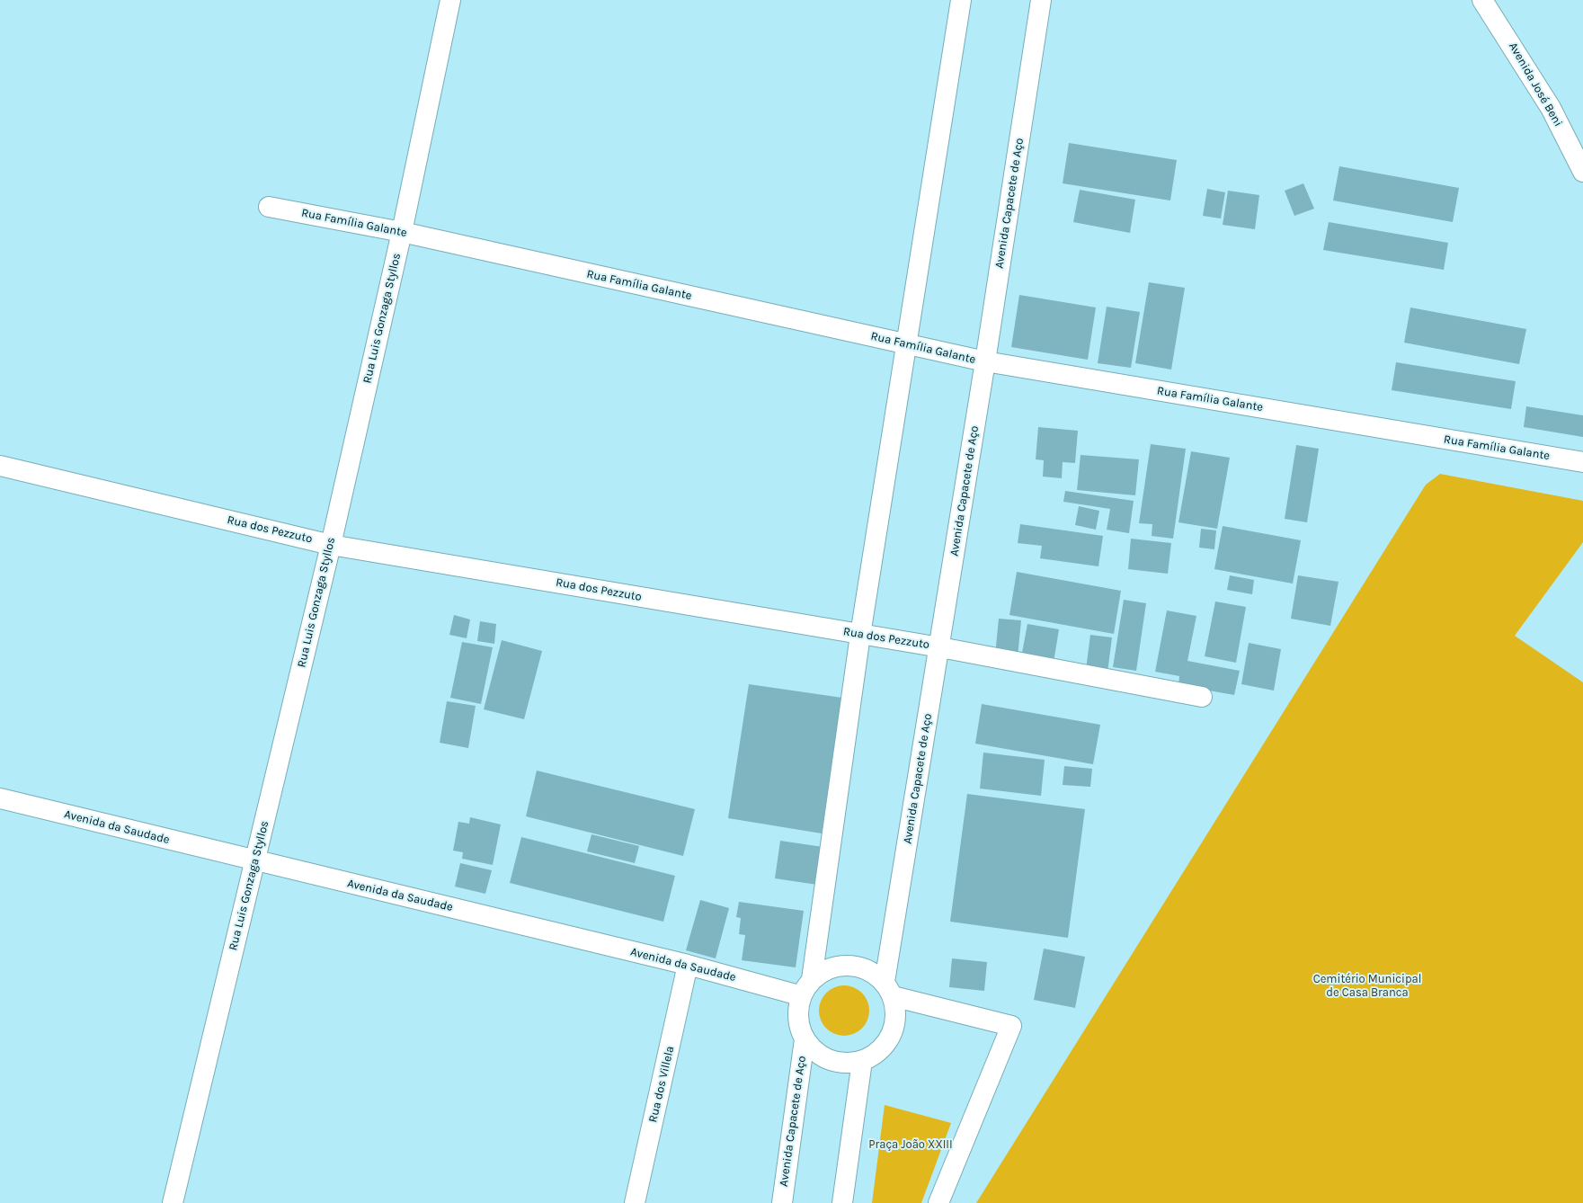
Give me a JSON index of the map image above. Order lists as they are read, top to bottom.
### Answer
{
  "streets": {
    "street": [
      "Avenida José Beni",
      "Avenida Capacete de Aço",
      "Rua Família Galante",
      "Rua Luis Gonzaga Styllos",
      "Rua dos Pezzuto",
      "Avenida da Saudade",
      "Rua dos Villela"
    ]
  },
  "crossings": [
    ["Avenida Capacete de Aço", "Rua Família Galante"],
    ["Avenida Capacete de Aço", "Rua dos Pezzuto"],
    ["Avenida Capacete de Aço", "Avenida da Saudade"],
    ["Rua Família Galante", "Rua Luis Gonzaga Styllos"],
    ["Rua Luis Gonzaga Styllos", "Rua dos Pezzuto"],
    ["Rua Luis Gonzaga Styllos", "Avenida da Saudade"],
    ["Avenida da Saudade", "Rua dos Villela"]
  ],
  "parks": ["Cemitério Municipal de Casa Branca", "Praça João XXIII"]
}
